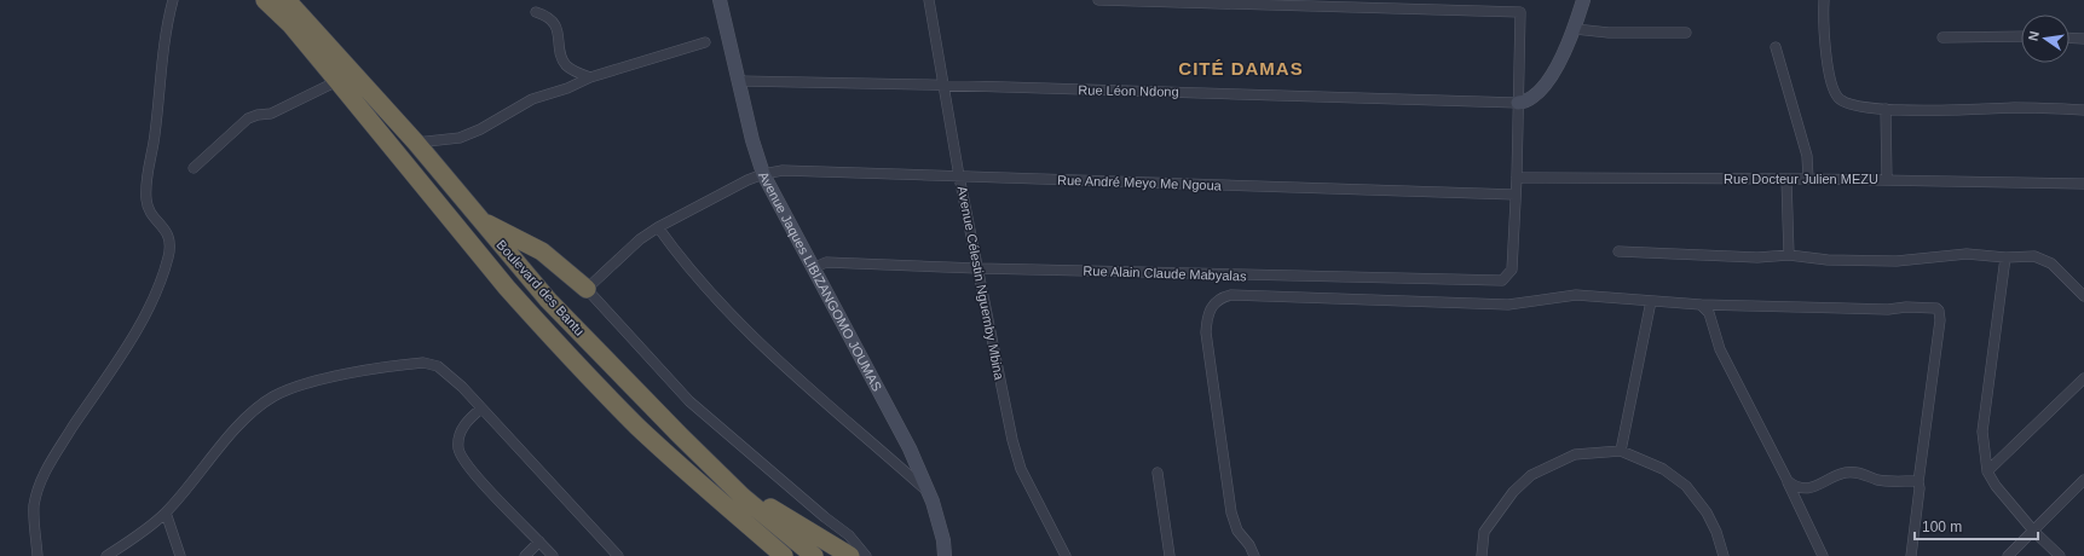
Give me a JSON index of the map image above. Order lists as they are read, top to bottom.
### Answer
{
  "streets": {
    "highway": ["Boulevard des Bantu"],
    "main road": ["Avenue Jaques LIBIZANGOMO JOUMAS"],
    "street": [
      "Rue Léon Ndong",
      "Rue Docteur Julien MEZU",
      "Rue André Meyo Me Ngoua",
      "Rue Alain Claude Mabyalas",
      "Avenue Célestin Nguemby Mbina"
    ]
  },
  "crossings": [
    ["Rue Léon Ndong", "Avenue Jaques LIBIZANGOMO JOUMAS"],
    ["Rue Léon Ndong", "Avenue Célestin Nguemby Mbina"],
    ["Rue André Meyo Me Ngoua", "Rue Alain Claude Mabyalas"],
    ["Rue André Meyo Me Ngoua", "Avenue Jaques LIBIZANGOMO JOUMAS"],
    ["Rue André Meyo Me Ngoua", "Avenue Célestin Nguemby Mbina"],
    ["Rue Alain Claude Mabyalas", "Avenue Jaques LIBIZANGOMO JOUMAS"],
    ["Rue Alain Claude Mabyalas", "Avenue Célestin Nguemby Mbina"]
  ],
  "districts": ["CITÉ DAMAS"],
  "scale_bar": "100 m",
  "north": "left"
}
